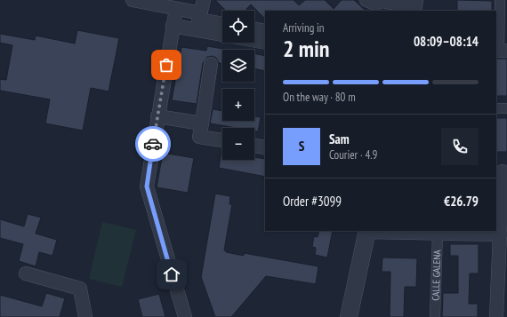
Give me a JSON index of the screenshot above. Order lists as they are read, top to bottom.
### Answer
{
  "streets": {
    "street": ["CALLE GALENA"]
  },
  "page": {
    "map_buttons": ["+", "−"],
    "heading": ["2 min", "Arriving in", "08:09–08:14"],
    "panel": [
      "Sam",
      "Courier · 4.9",
      "Order #3099",
      "€26.79"
    ],
    "bar": "On the way · 80 m",
    "round": "S"
  }
}
